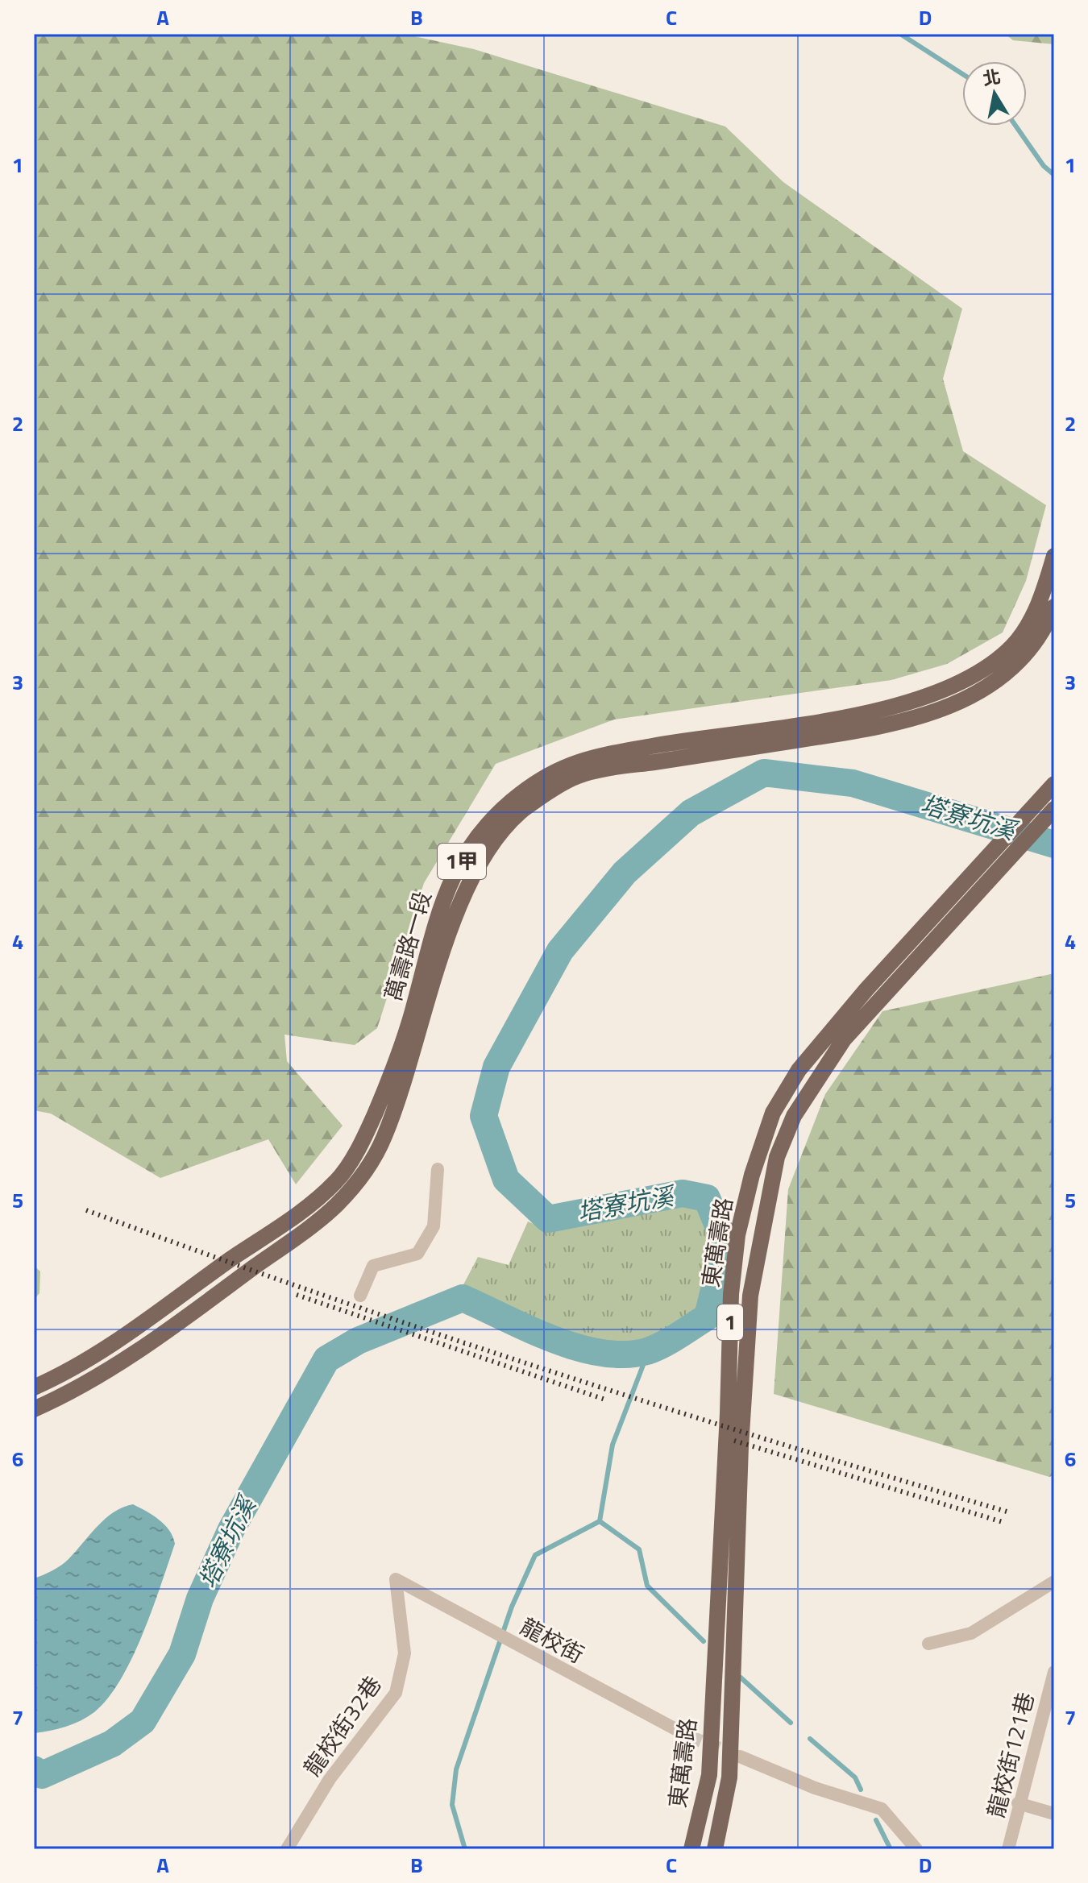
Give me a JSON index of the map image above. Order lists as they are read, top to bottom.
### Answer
{
  "streets": {
    "main road": [
      "1甲",
      "萬壽路一段",
      "東萬壽路",
      "1"
    ],
    "street": ["龍校街", "龍校街32巷", "龍校街121巷"]
  },
  "crossings": [
    ["龍校街", "龍校街32巷"]
  ],
  "water": ["塔寮坑溪"],
  "north": "top",
  "grid": {
    "columns": [
      "A",
      "B",
      "C",
      "D"
    ],
    "rows": [
      "1",
      "2",
      "3",
      "4",
      "5",
      "6",
      "7"
    ]
  }
}
